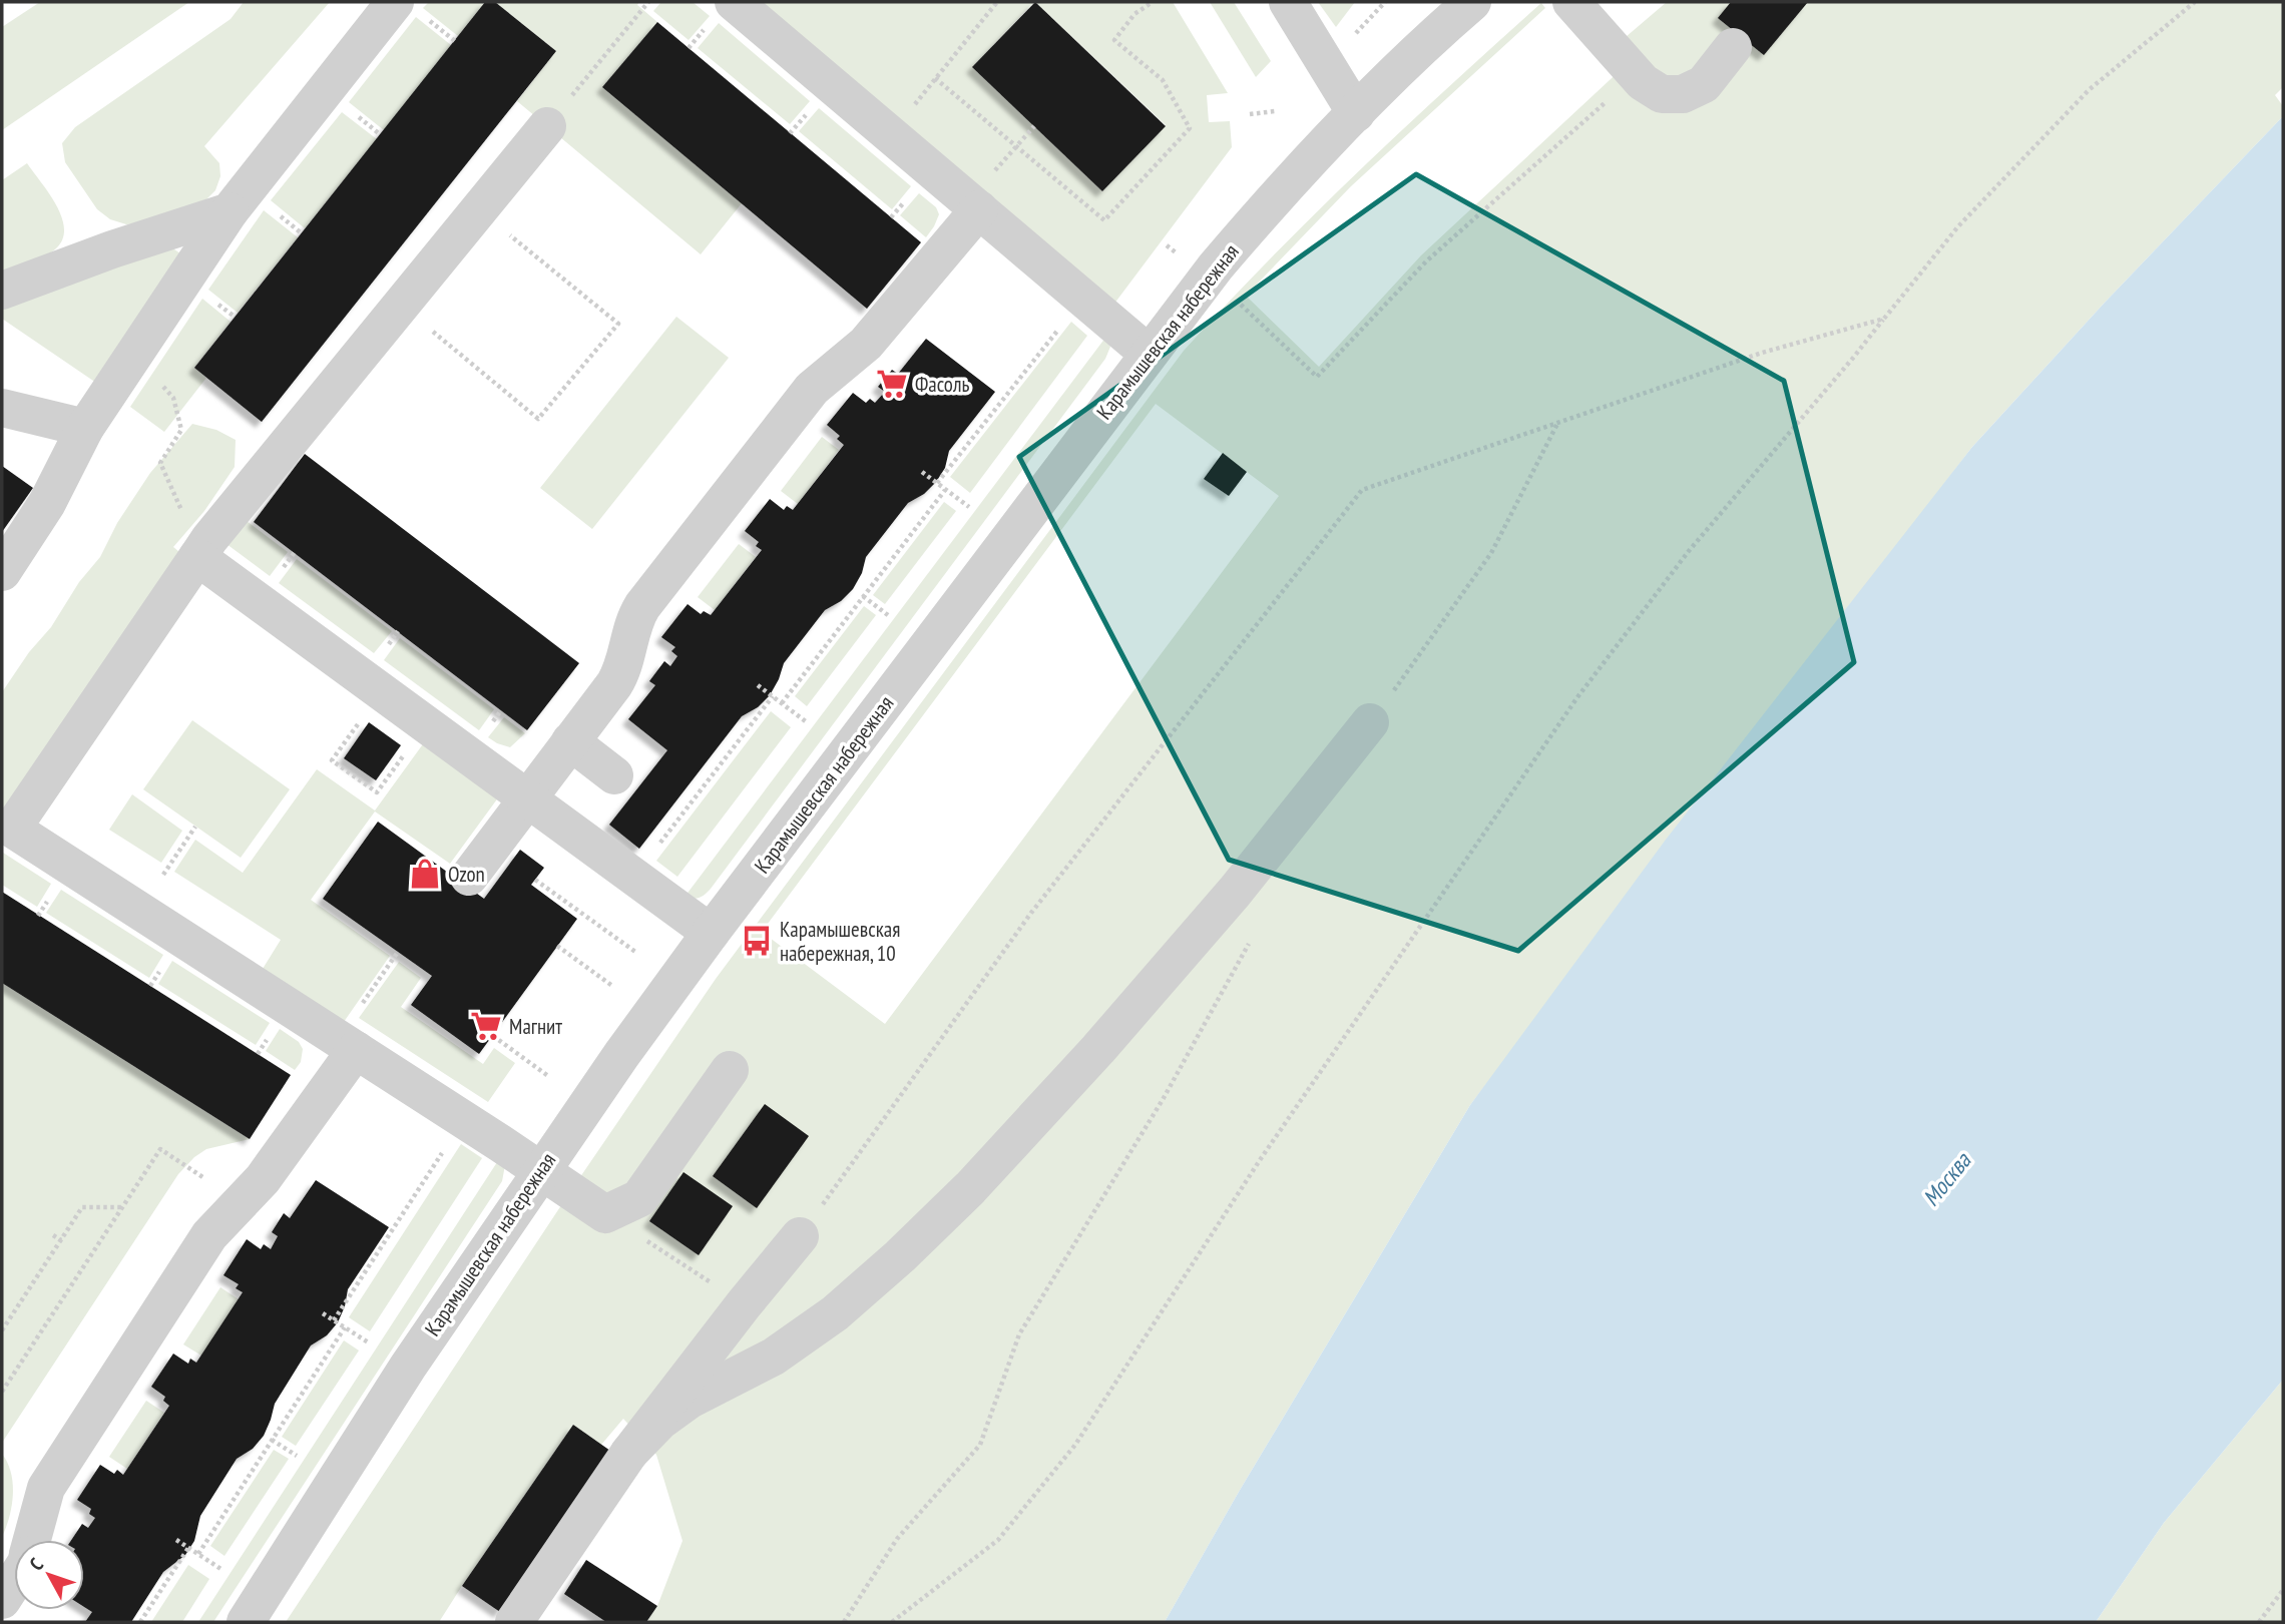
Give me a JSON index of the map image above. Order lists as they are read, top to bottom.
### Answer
{
  "streets": {
    "street": ["Карамышевская набережная"]
  },
  "water": ["Москва"],
  "places": {
    "supermarket": ["Фасоль", "Магнит"],
    "shop": ["Ozon"],
    "bus stop": ["Карамышевская набережная, 10"]
  },
  "north": "top left"
}
